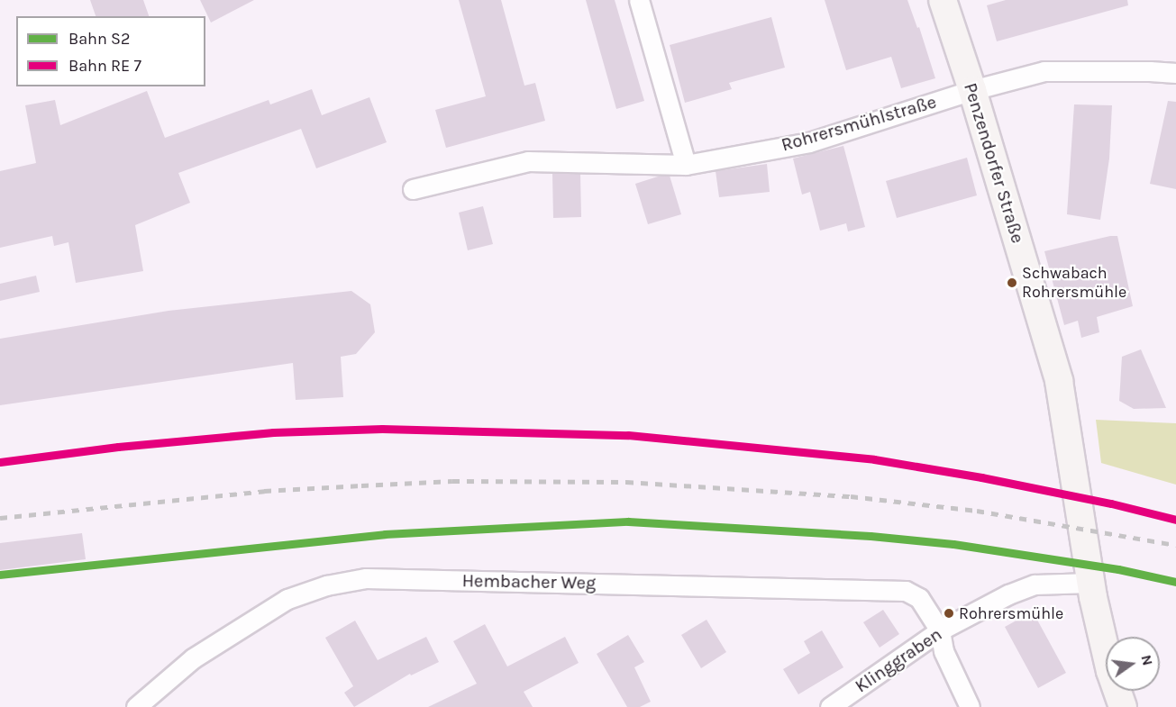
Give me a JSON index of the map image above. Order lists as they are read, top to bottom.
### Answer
{
  "streets": {
    "main road": ["Penzendorfer Straße"],
    "street": ["Rohrersmühlstraße", "Hembacher Weg", "Klinggraben"]
  },
  "crossings": [
    ["Rohrersmühlstraße", "Penzendorfer Straße"],
    ["Penzendorfer Straße", "Klinggraben"],
    ["Hembacher Weg", "Klinggraben"]
  ],
  "places": ["Schwabach Rohrersmühle", "Rohrersmühle"],
  "lines": ["rail line S2"],
  "legend": ["Bahn S2", "Bahn RE 7"],
  "north": "right"
}
